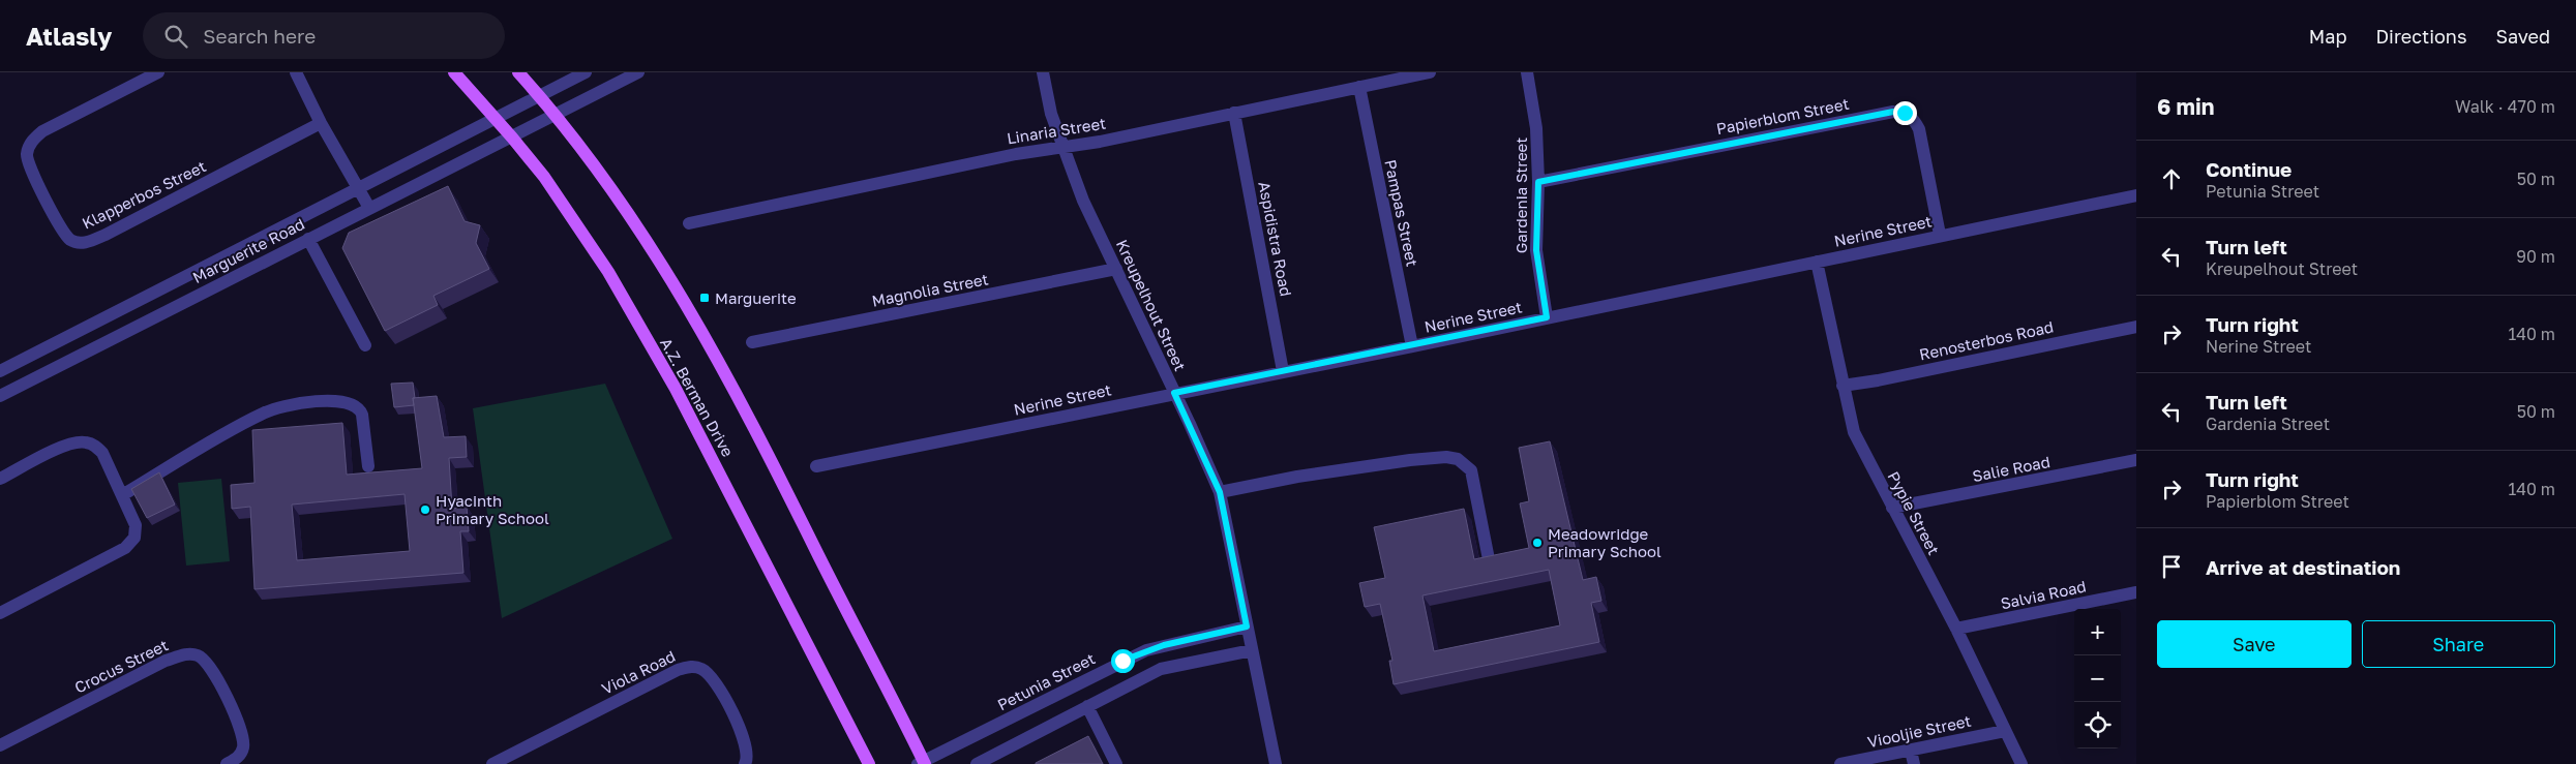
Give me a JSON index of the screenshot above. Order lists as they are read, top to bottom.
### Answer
{
  "streets": {
    "main road": ["A.Z. Berman Drive"],
    "street": [
      "Papierblom Street",
      "Linaria Street",
      "Klapperbos Street",
      "Gardenia Street",
      "Pampas Street",
      "Nerine Street",
      "Aspidistra Road",
      "Marguerite Road",
      "Magnolia Street",
      "Kreupelhout Street",
      "Renosterbos Road",
      "Salie Road",
      "Pypie Street",
      "Salvia Road",
      "Crocus Street",
      "Viola Road",
      "Petunia Street",
      "Viooljie Street"
    ]
  },
  "crossings": [
    ["Papierblom Street", "Gardenia Street"],
    ["Papierblom Street", "Nerine Street"],
    ["Linaria Street", "Pampas Street"],
    ["Linaria Street", "Aspidistra Road"],
    ["Linaria Street", "Kreupelhout Street"],
    ["Gardenia Street", "Nerine Street"],
    ["Pampas Street", "Nerine Street"],
    ["Nerine Street", "Aspidistra Road"],
    ["Nerine Street", "Kreupelhout Street"],
    ["Nerine Street", "Pypie Street"],
    ["Marguerite Road", "A.Z. Berman Drive"],
    ["Magnolia Street", "Kreupelhout Street"],
    ["Kreupelhout Street", "Petunia Street"],
    ["Renosterbos Road", "Pypie Street"],
    ["Salie Road", "Pypie Street"],
    ["Pypie Street", "Salvia Road"],
    ["Pypie Street", "Viooljie Street"]
  ],
  "places": {
    "transit": ["Marguerite"],
    "other": ["Hyacinth Primary School", "Meadowridge Primary School"]
  },
  "page": {
    "header": "Atlasly",
    "search": "Search here",
    "nav": ["Map", "Directions", "Saved"],
    "heading": ["6 min", "Walk · 470 m"],
    "list": [
      ["Continue", "Petunia Street", "50 m"],
      ["Turn left", "Kreupelhout Street", "90 m"],
      ["Turn right", "Nerine Street", "140 m"],
      ["Turn left", "Gardenia Street", "50 m"],
      ["Turn right", "Papierblom Street", "140 m"],
      "Arrive at destination"
    ],
    "buttons": ["Save", "Share"],
    "map_buttons": ["+", "−"]
  }
}
